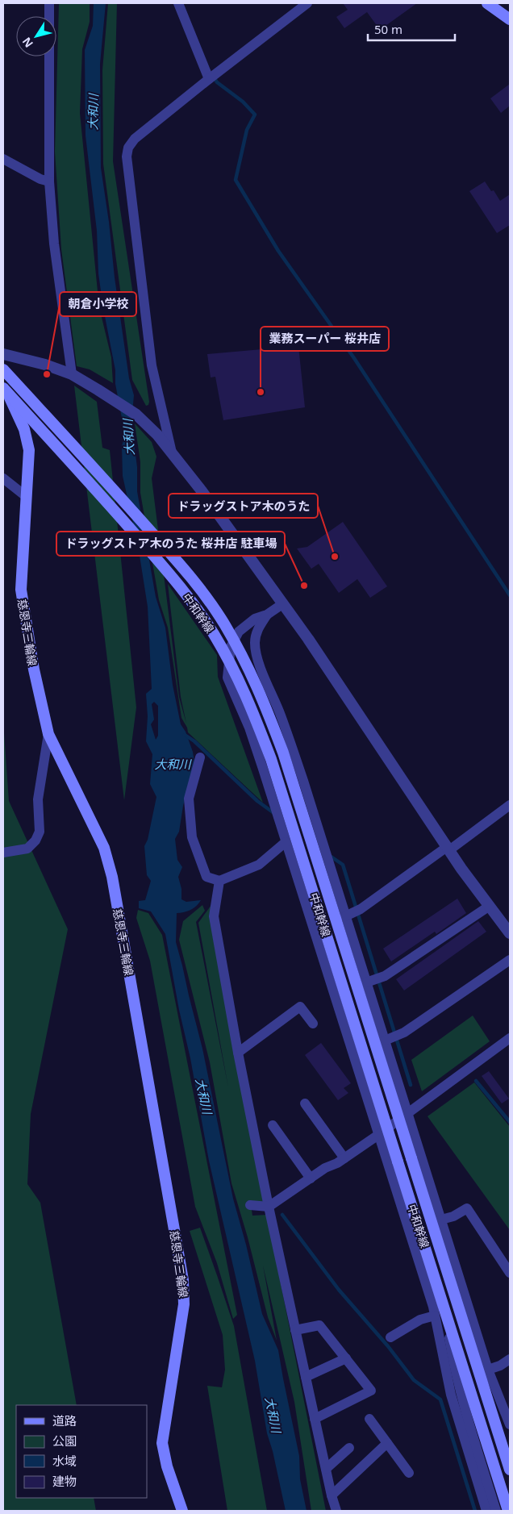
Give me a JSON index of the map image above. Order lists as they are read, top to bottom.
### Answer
{
  "streets": {
    "main road": ["中和幹線", "慈恩寺三輪線"]
  },
  "crossings": [
    ["中和幹線", "慈恩寺三輪線"]
  ],
  "water": ["大和川"],
  "places": [
    "朝倉小学校",
    "業務スーパー 桜井店",
    "ドラッグストア木のうた",
    "ドラッグストア木のうた 桜井店 駐車場"
  ],
  "legend": [
    "道路",
    "公園",
    "水域",
    "建物"
  ],
  "scale_bar": "50 m",
  "north": "bottom left"
}
